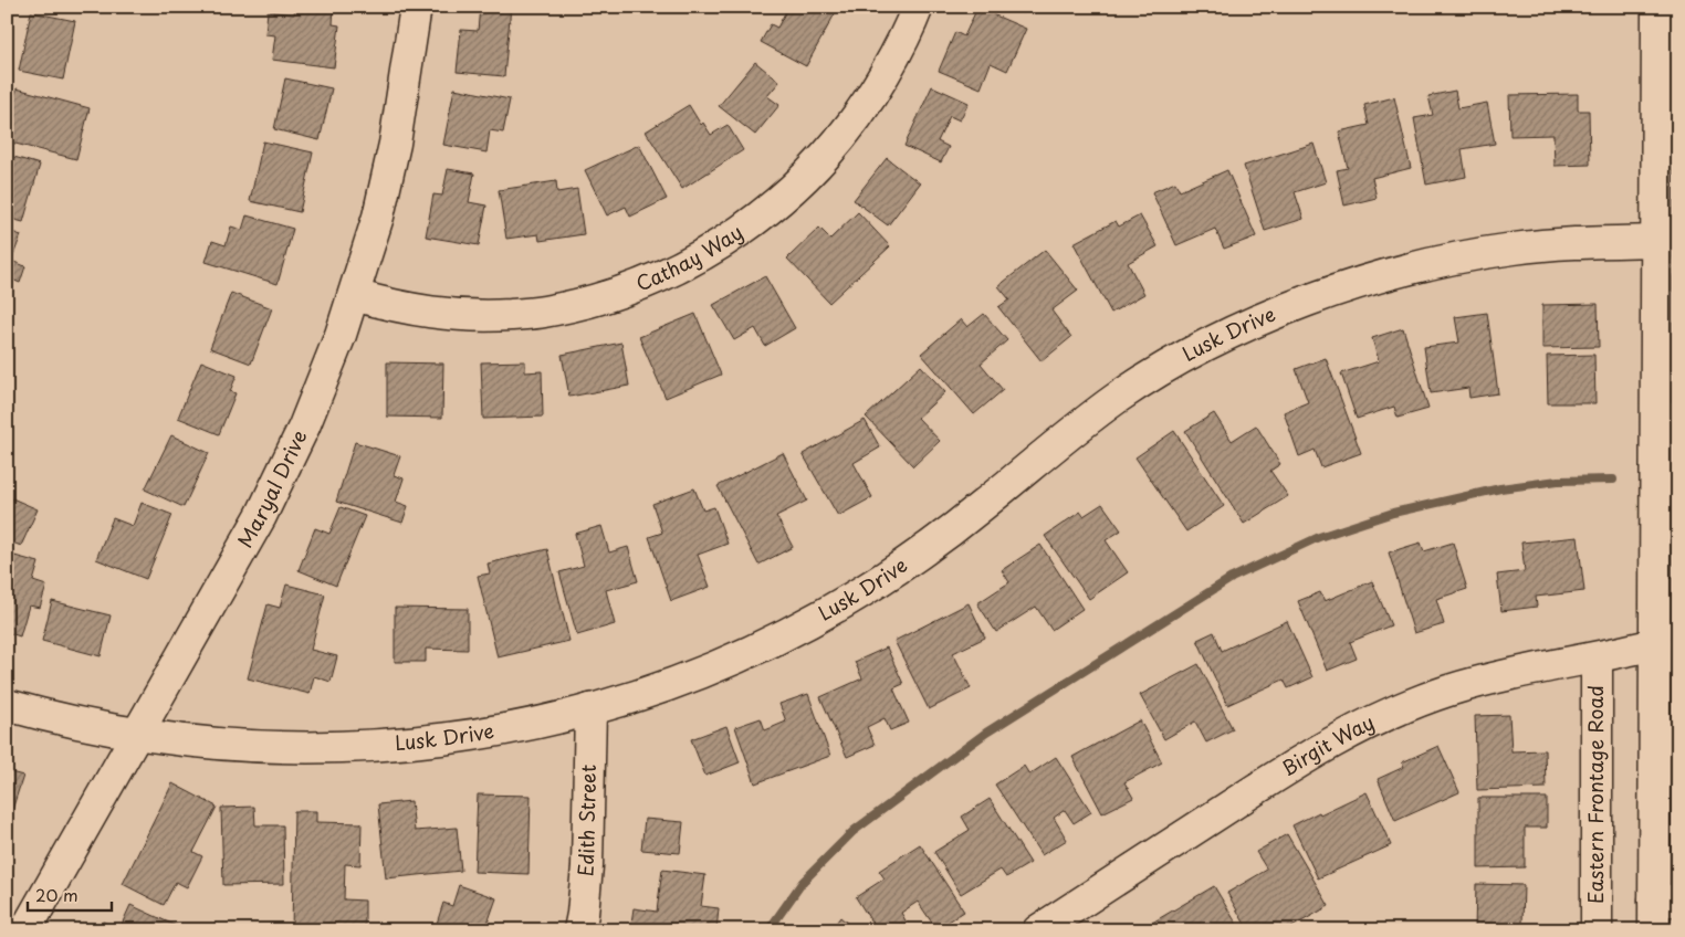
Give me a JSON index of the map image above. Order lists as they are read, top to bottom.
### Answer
{
  "streets": {
    "street": [
      "Cathay Way",
      "Lusk Drive",
      "Maryal Drive",
      "Birgit Way",
      "Eastern Frontage Road",
      "Edith Street"
    ]
  },
  "crossings": [
    ["Cathay Way", "Maryal Drive"],
    ["Lusk Drive", "Maryal Drive"],
    ["Lusk Drive", "Edith Street"],
    ["Birgit Way", "Eastern Frontage Road"]
  ],
  "scale_bar": "20 m"
}
